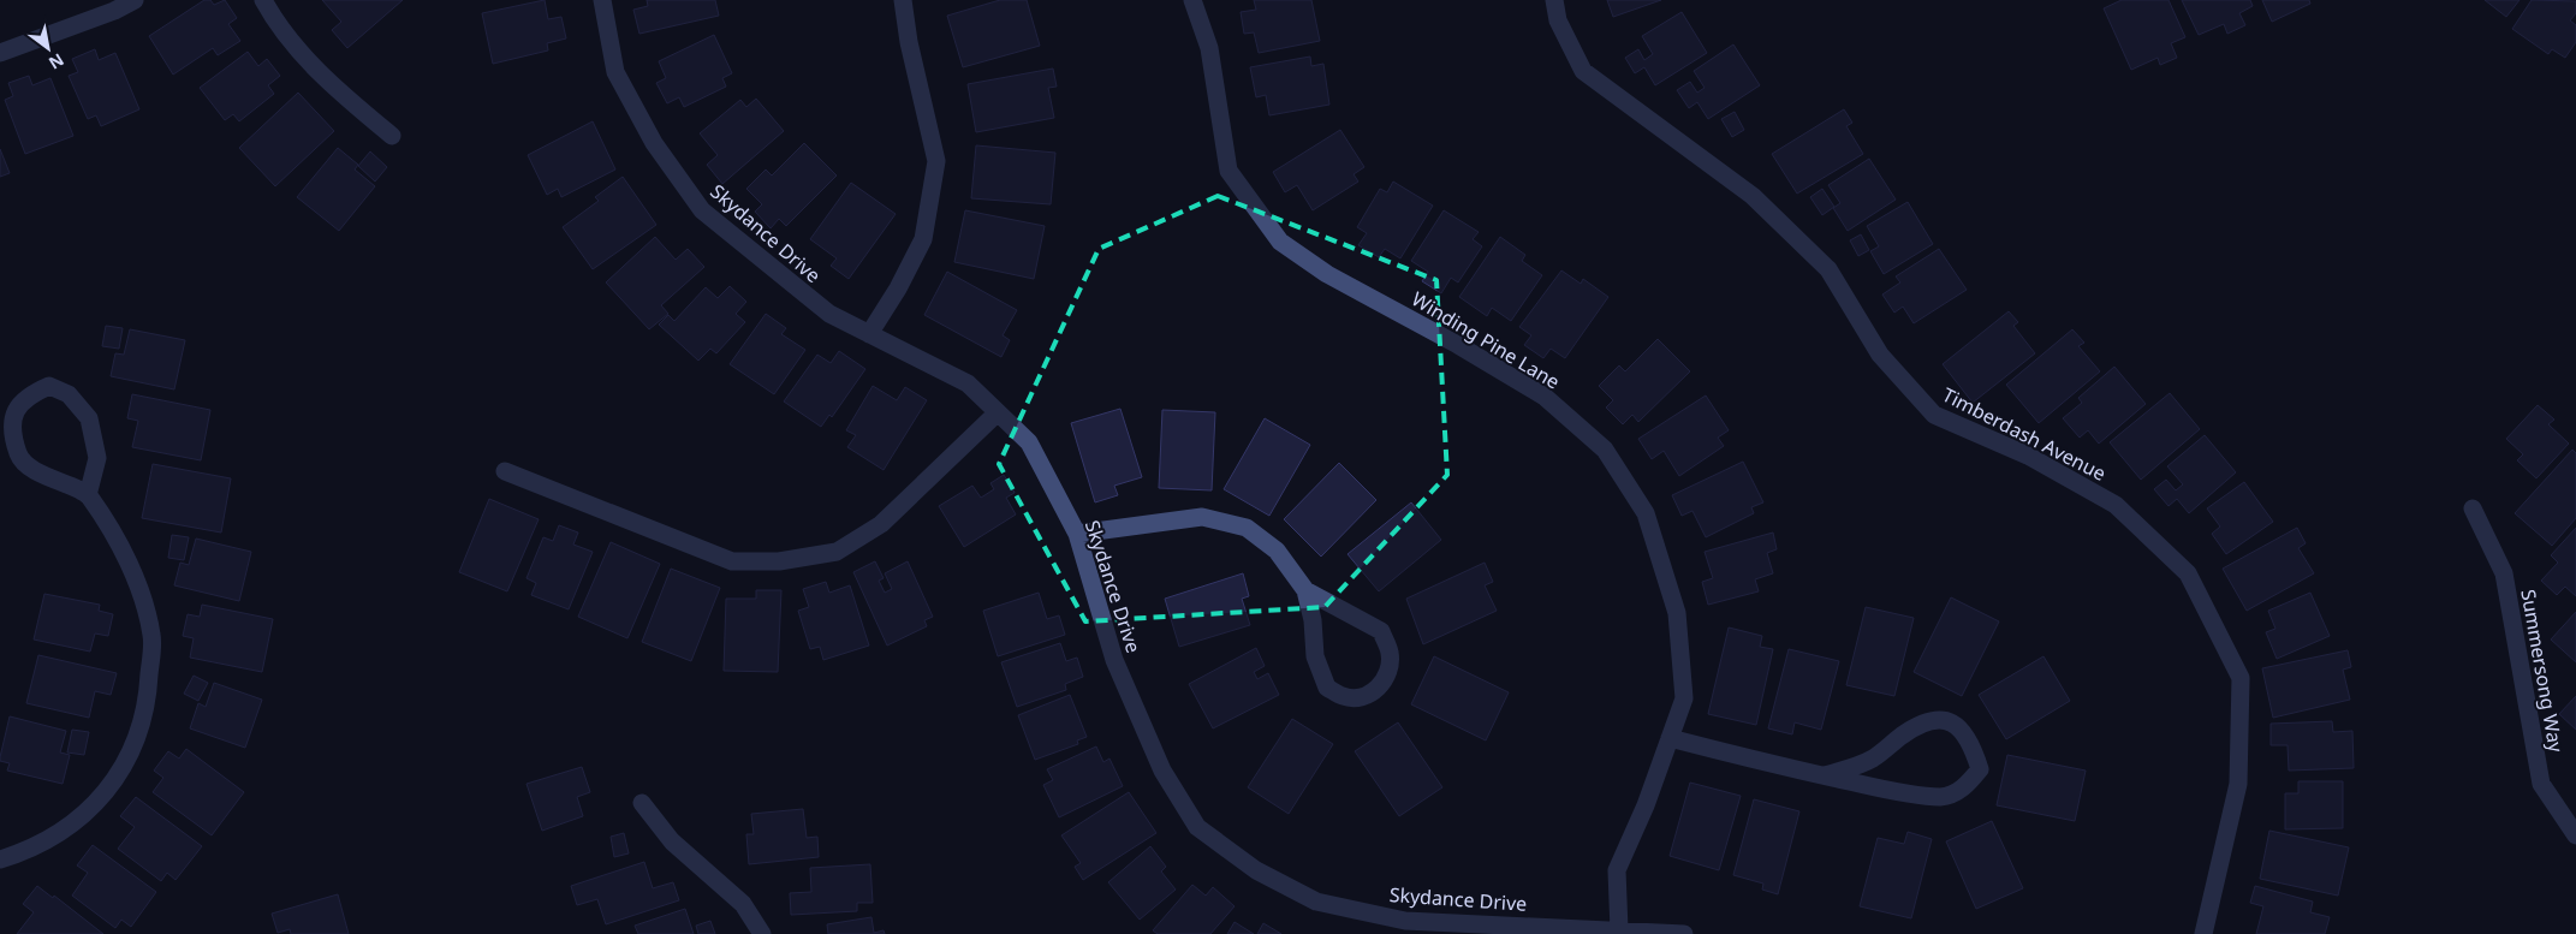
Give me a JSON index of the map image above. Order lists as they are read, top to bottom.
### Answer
{
  "streets": {
    "street": [
      "Skydance Drive",
      "Winding Pine Lane",
      "Timberdash Avenue",
      "Summersong Way"
    ]
  },
  "crossings": [
    ["Skydance Drive", "Winding Pine Lane"]
  ],
  "north": "bottom right"
}
